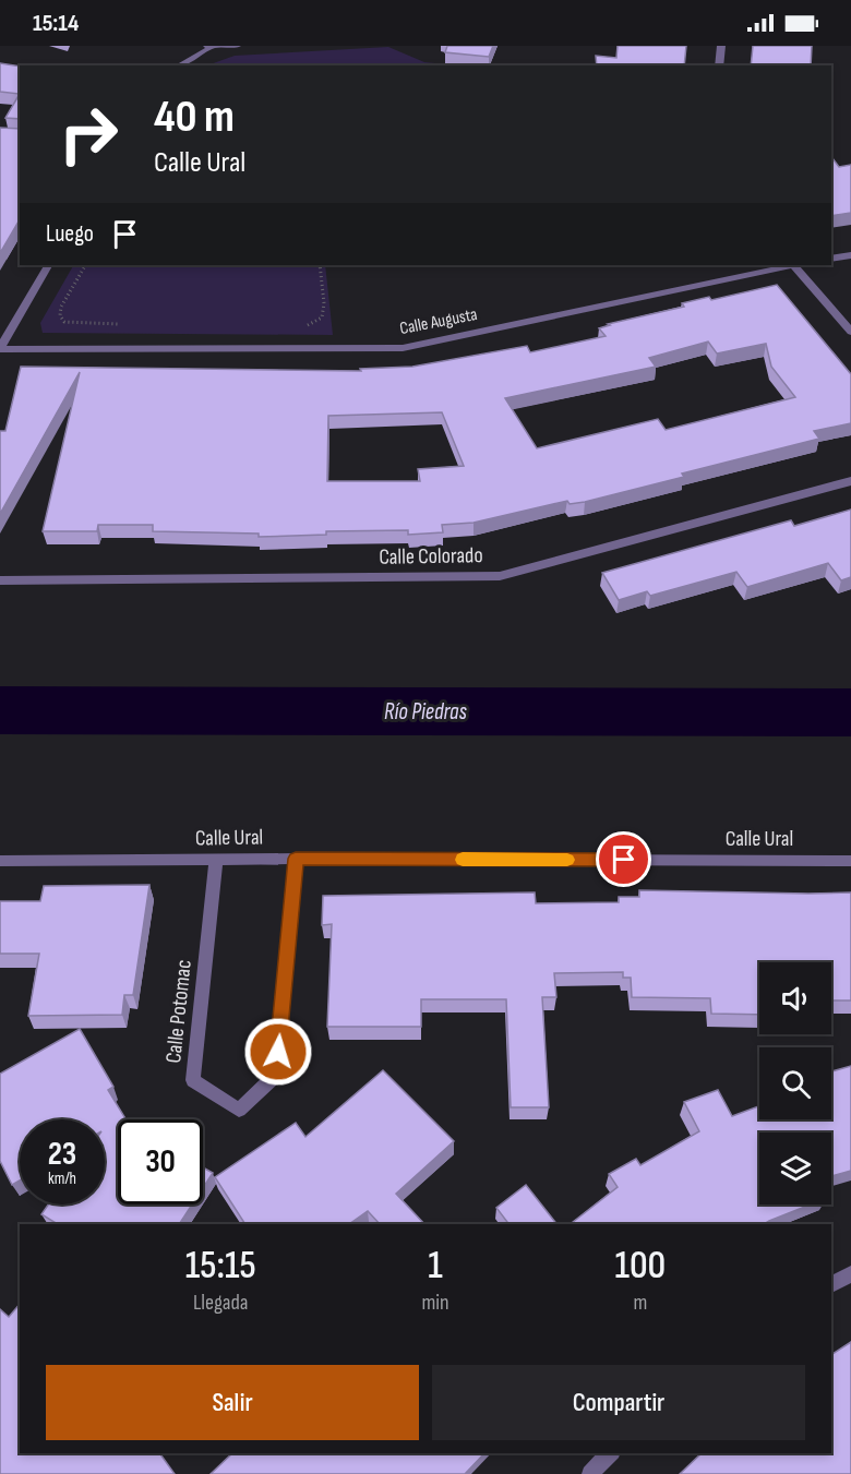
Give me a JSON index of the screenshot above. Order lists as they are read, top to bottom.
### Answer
{
  "streets": {
    "street": [
      "Calle Augusta",
      "Calle Colorado",
      "Calle Ural",
      "Calle Potomac"
    ]
  },
  "crossings": [
    ["Calle Ural", "Calle Potomac"]
  ],
  "water": ["Río Piedras"],
  "page": {
    "status": "15:14",
    "turn": ["40 m", "Calle Ural"],
    "then": "Luego",
    "speed": "23 km/h",
    "limit": "30",
    "eta": [
      "15:15",
      "Llegada",
      "1",
      "min",
      "100",
      "m"
    ],
    "buttons": ["Salir", "Compartir"]
  }
}
